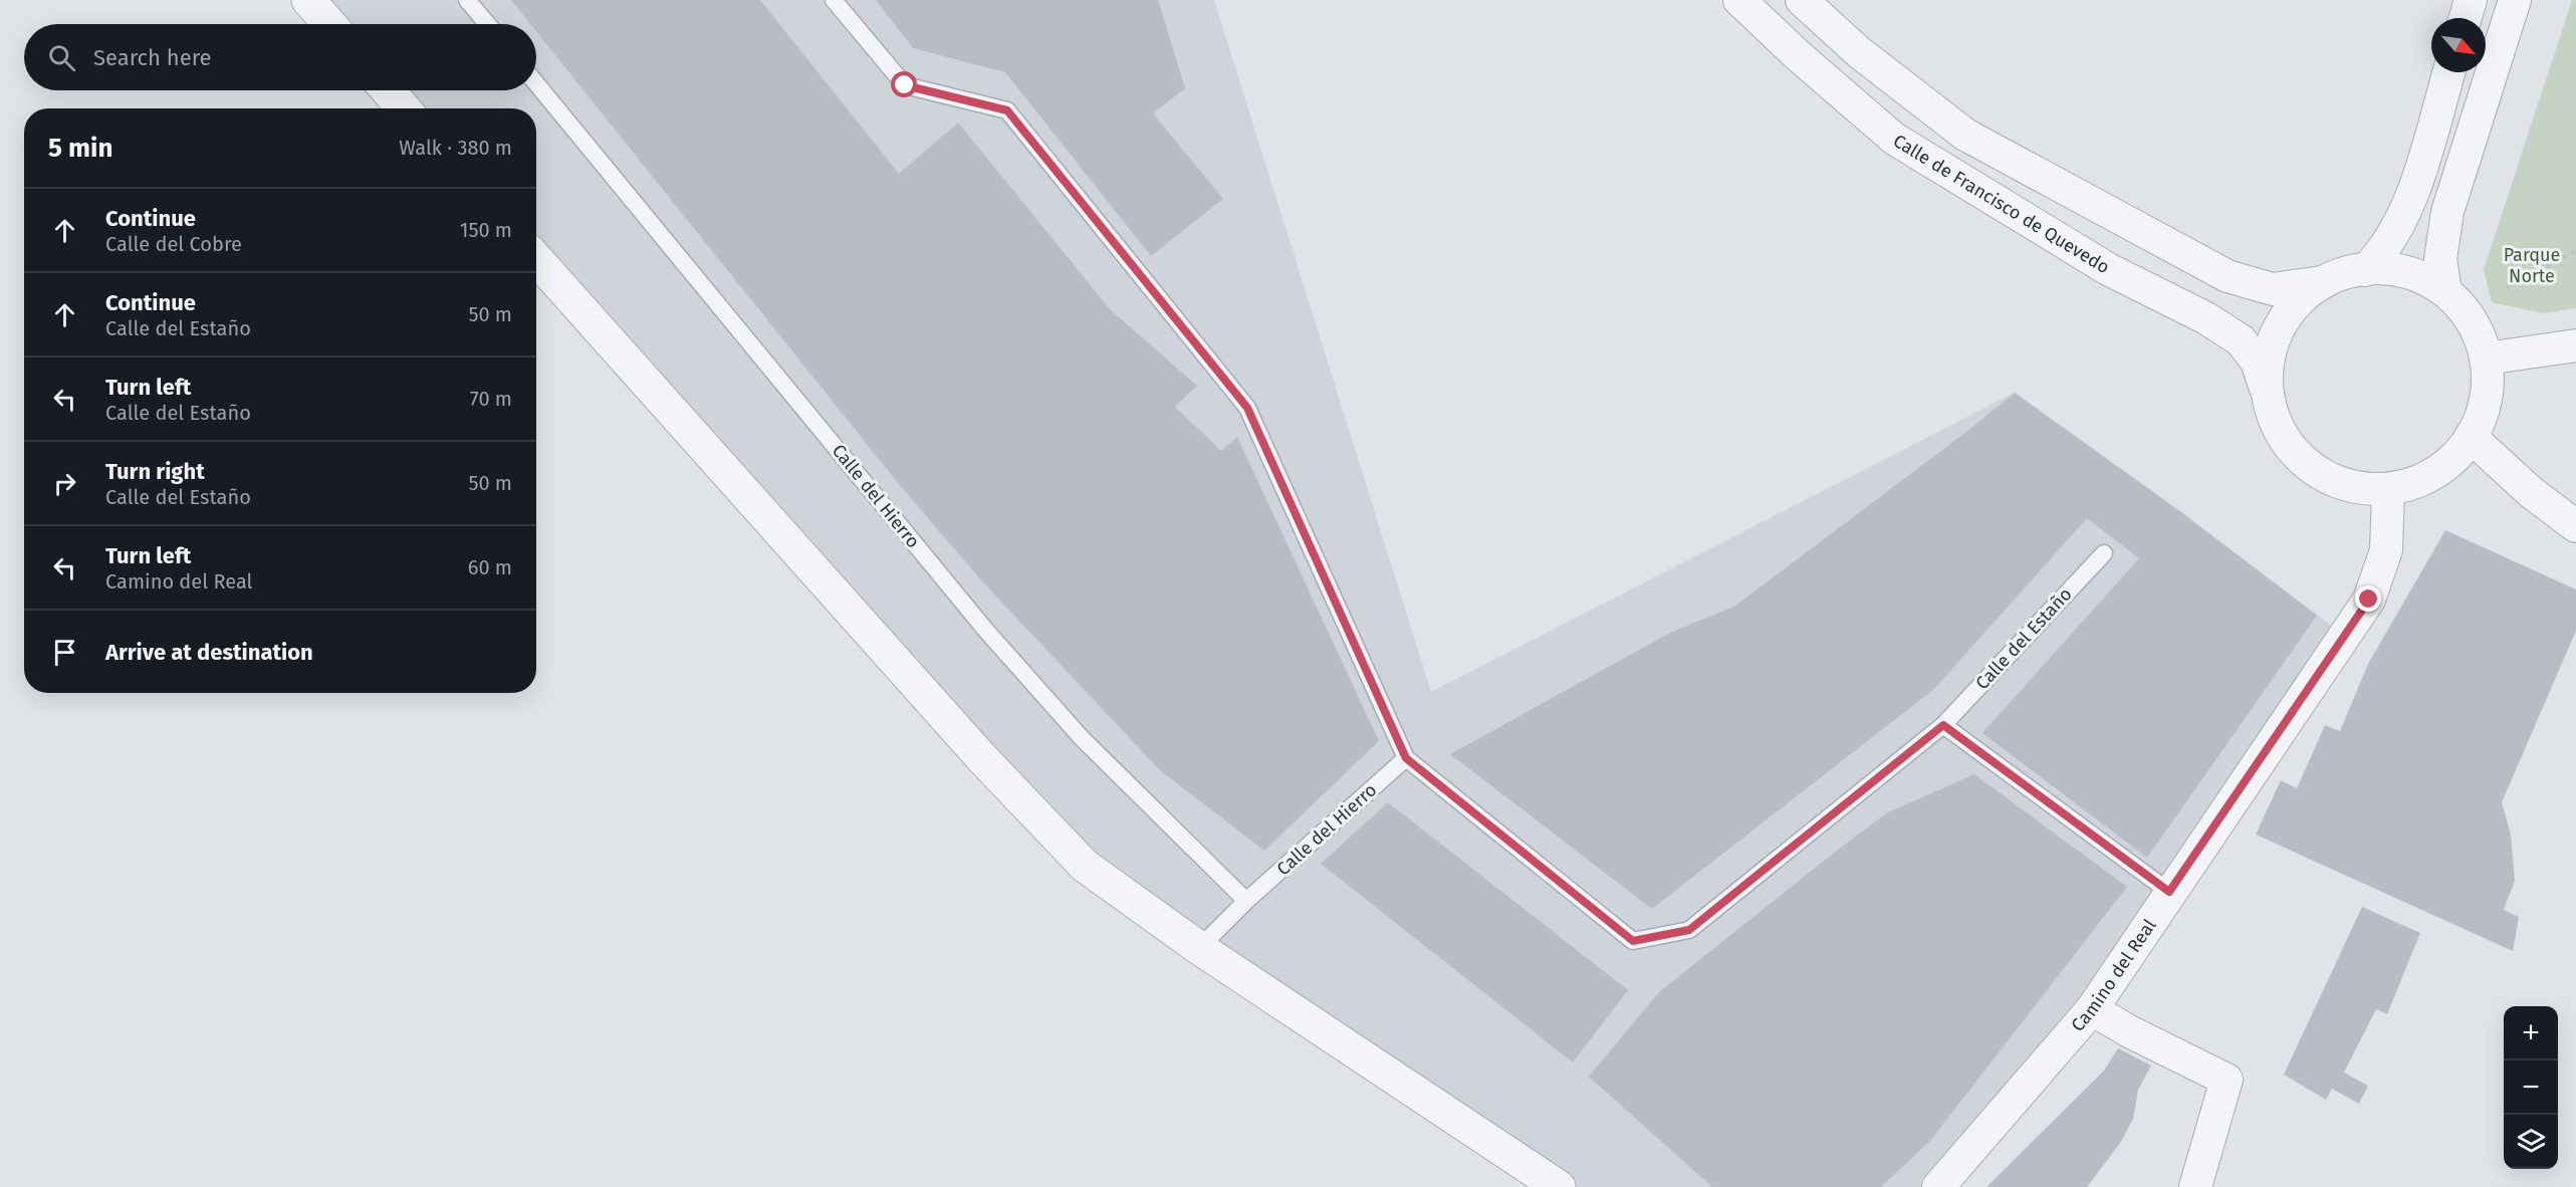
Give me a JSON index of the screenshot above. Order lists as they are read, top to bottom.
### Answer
{
  "streets": {
    "street": ["Calle de Francisco de Quevedo", "Camino del Real"],
    "lane": ["Calle del Hierro", "Calle del Estaño"]
  },
  "crossings": [
    ["Calle de Francisco de Quevedo", "Camino del Real"],
    ["Calle del Hierro", "Calle del Estaño"]
  ],
  "parks": ["Parque Norte"],
  "north": "bottom right",
  "page": {
    "search": "Search here",
    "heading": ["5 min", "Walk · 380 m"],
    "list": [
      ["Continue", "Calle del Cobre", "150 m"],
      ["Continue", "Calle del Estaño", "50 m"],
      ["Turn left", "Calle del Estaño", "70 m"],
      ["Turn right", "Calle del Estaño", "50 m"],
      ["Turn left", "Camino del Real", "60 m"],
      "Arrive at destination"
    ],
    "map_buttons": ["+", "−"]
  }
}
